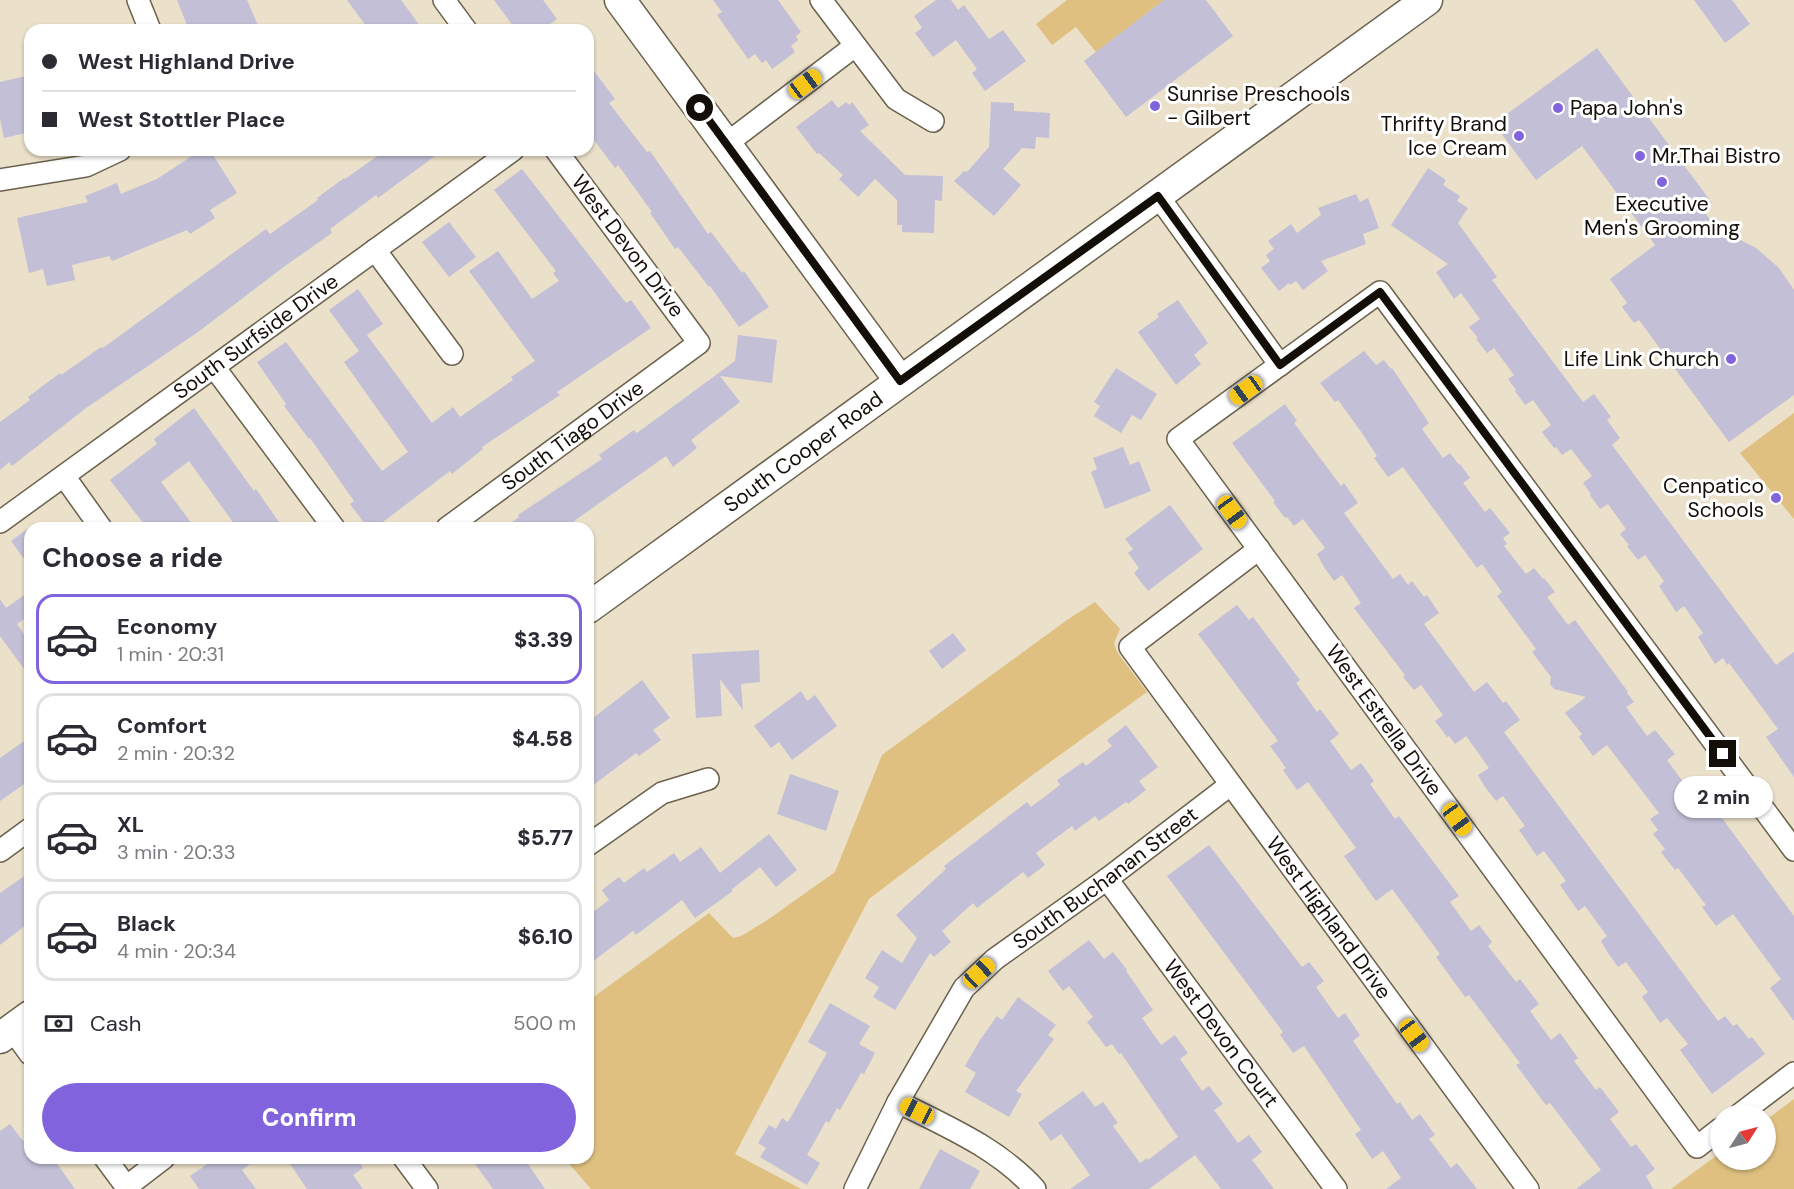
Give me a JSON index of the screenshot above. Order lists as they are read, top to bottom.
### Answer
{
  "streets": {
    "main road": ["South Cooper Road"],
    "street": [
      "West Devon Drive",
      "South Surfside Drive",
      "South Tiago Drive",
      "West Estrella Drive",
      "South Buchanan Street",
      "West Highland Drive",
      "West Devon Court"
    ]
  },
  "crossings": [
    ["West Devon Drive", "South Tiago Drive"],
    ["West Estrella Drive", "West Highland Drive"],
    ["South Buchanan Street", "West Highland Drive"],
    ["South Buchanan Street", "West Devon Court"]
  ],
  "places": [
    "Sunrise Preschools - Gilbert",
    "Papa John's",
    "Thrifty Brand Ice Cream",
    "Mr.Thai Bistro",
    "Executive Men's Grooming",
    "Life Link Church",
    "Cenpatico Schools"
  ],
  "north": "top right",
  "page": {
    "banner": ["West Highland Drive", "West Stottler Place"],
    "heading": "Choose a ride",
    "list": [
      {
        "name": "Economy",
        "note": "1 min · 20:31",
        "value": "$3.39"
      },
      {
        "name": "Comfort",
        "note": "2 min · 20:32",
        "value": "$4.58"
      },
      {
        "name": "XL",
        "note": "3 min · 20:33",
        "value": "$5.77"
      },
      {
        "name": "Black",
        "note": "4 min · 20:34",
        "value": "$6.10"
      }
    ],
    "bubble": "2 min",
    "pay": ["Cash", "500 m"],
    "buttons": "Confirm"
  }
}
